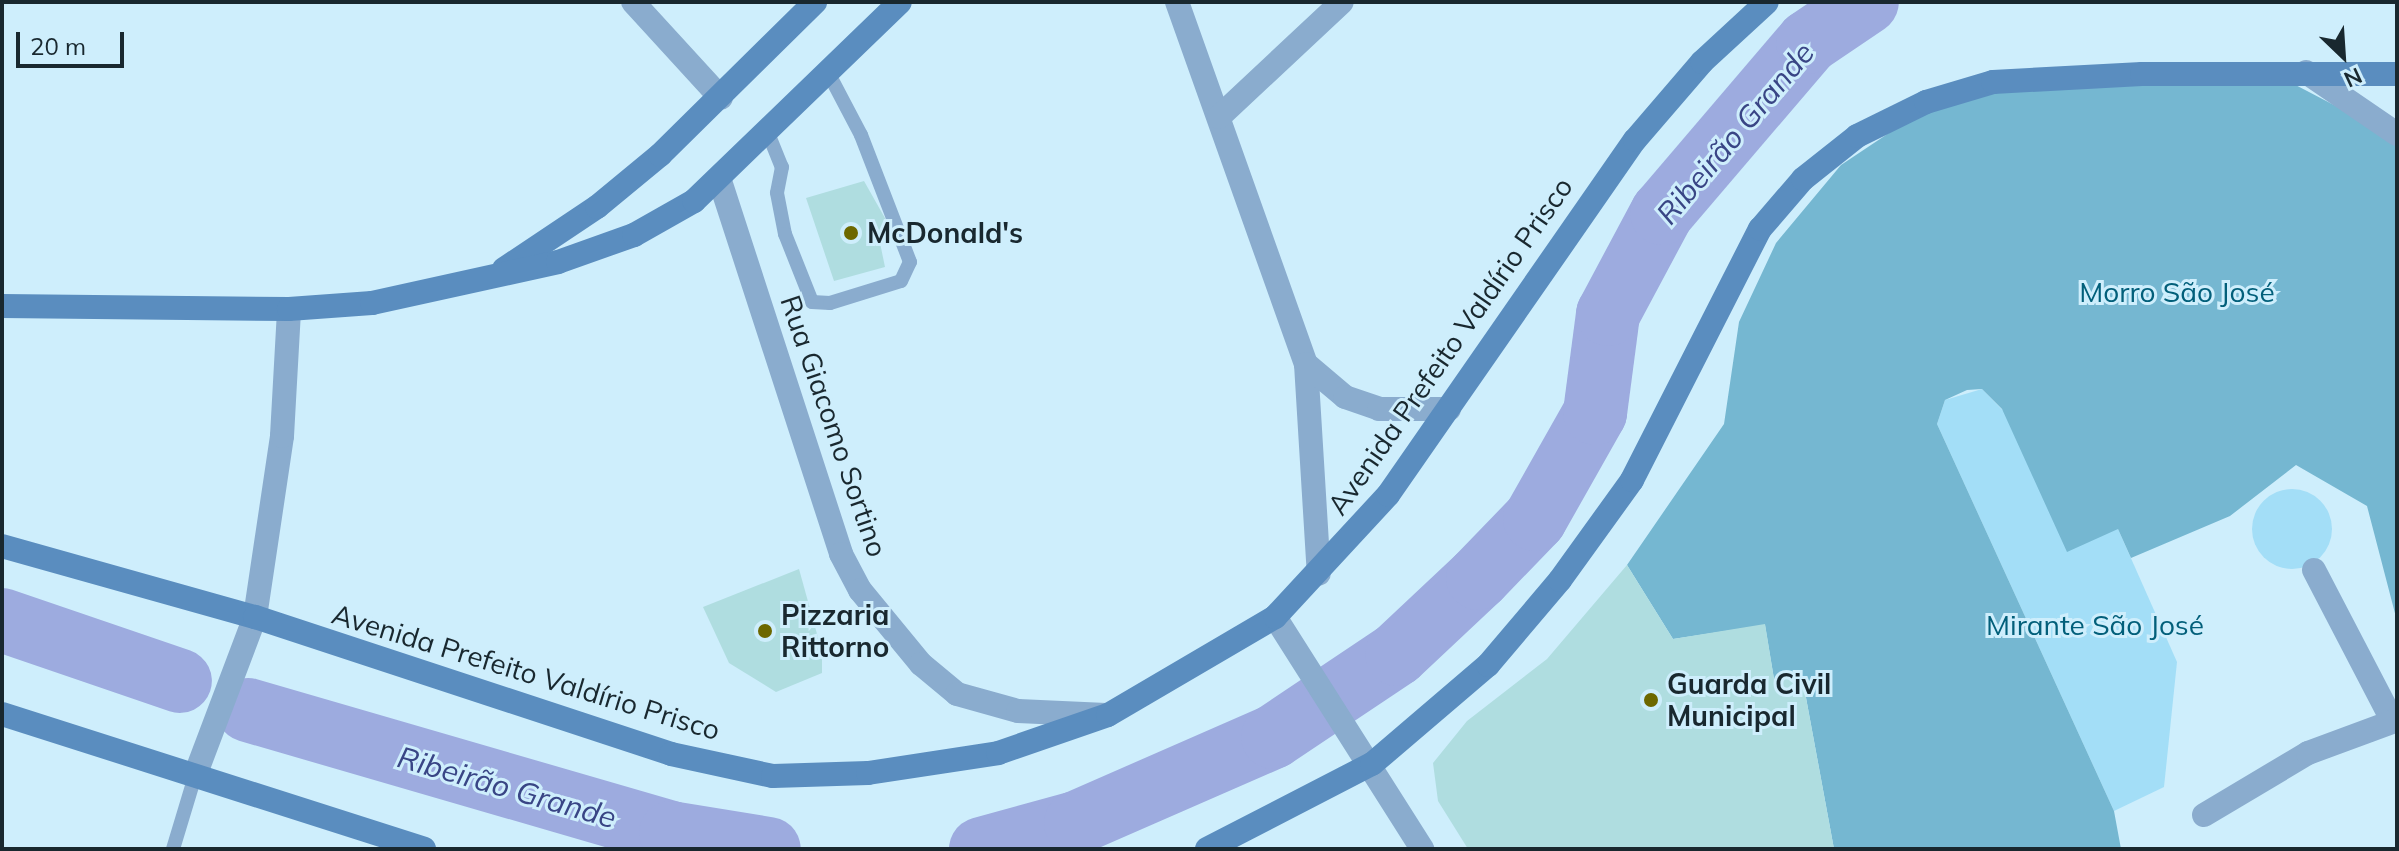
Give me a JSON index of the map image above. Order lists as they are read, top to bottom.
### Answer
{
  "streets": {
    "main road": ["Avenida Prefeito Valdírio Prisco"],
    "street": ["Rua Giacomo Sortino"]
  },
  "crossings": [
    ["Avenida Prefeito Valdírio Prisco", "Rua Giacomo Sortino"]
  ],
  "water": ["Ribeirão Grande"],
  "parks": ["Morro São José", "Mirante São José"],
  "places": ["McDonald's", "Pizzaria Rittorno", "Guarda Civil Municipal"],
  "scale_bar": "20 m",
  "north": "bottom right"
}
